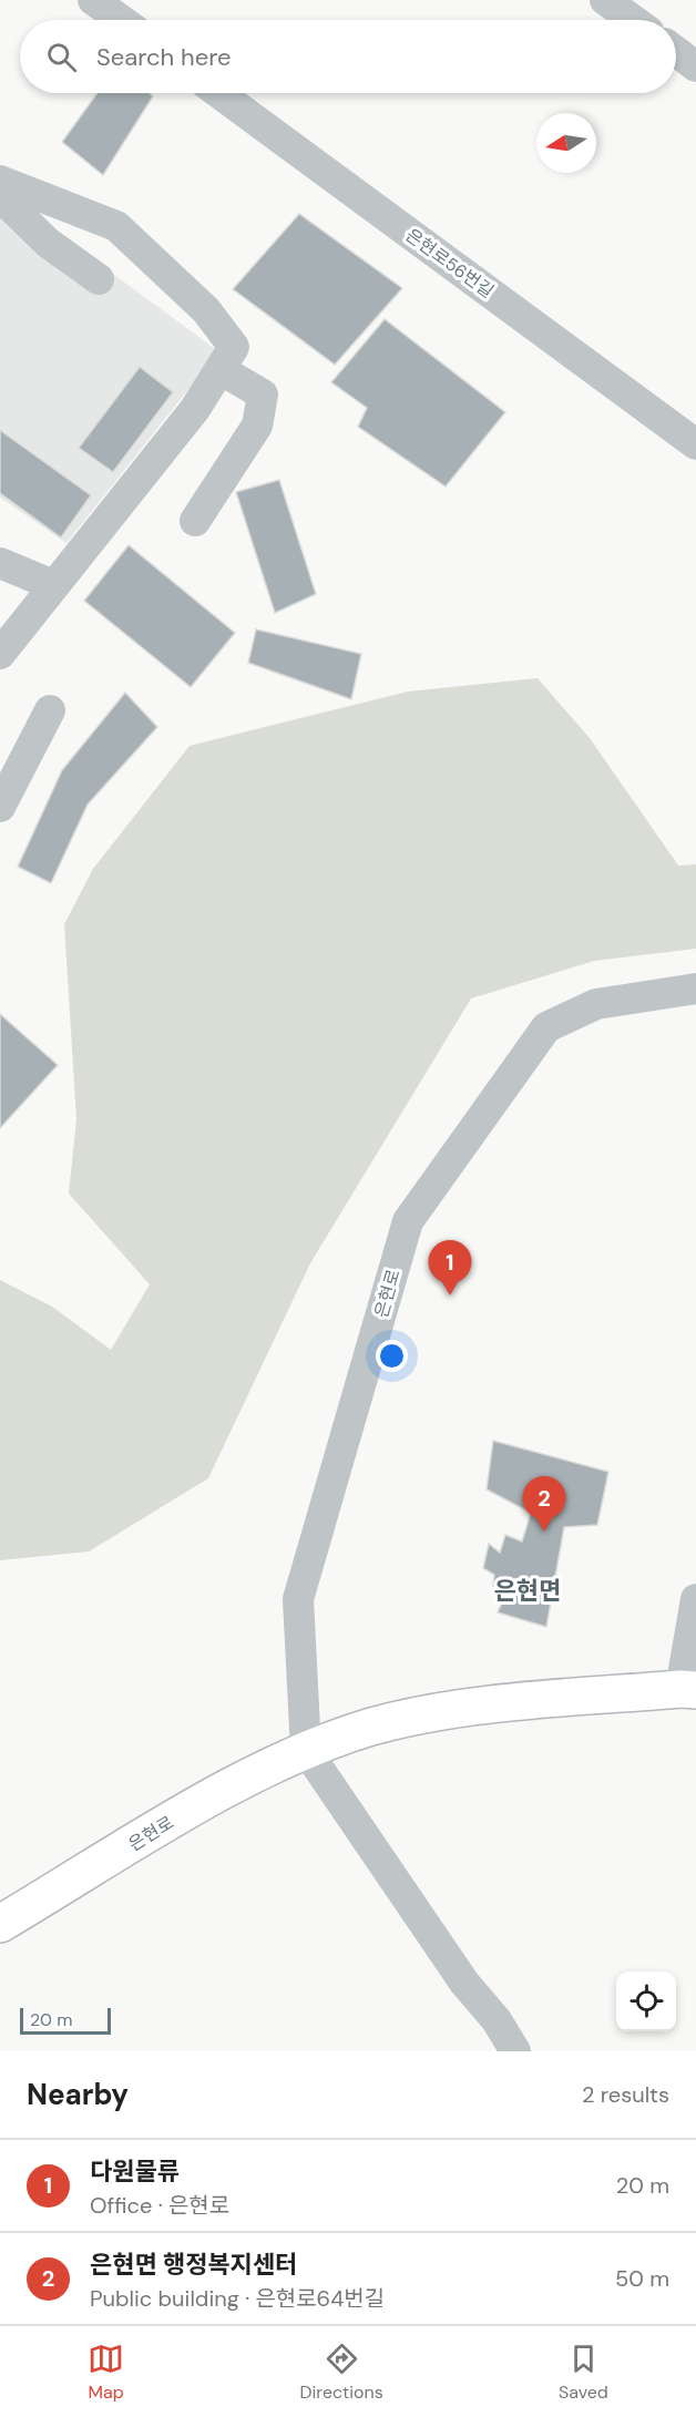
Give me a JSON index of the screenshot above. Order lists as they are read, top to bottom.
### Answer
{
  "streets": {
    "main road": ["은현로"],
    "street": ["은현로56번길"]
  },
  "districts": ["은현면"],
  "scale_bar": "20 m",
  "north": "left",
  "page": {
    "search": "Search here",
    "pins": ["1", "2"],
    "scale": "20 m",
    "heading": ["Nearby", "2 results"],
    "list": [
      {
        "mark": "1",
        "name": "다원물류",
        "note": "Office · 은현로",
        "value": "20 m"
      },
      {
        "mark": "2",
        "name": "은현면 행정복지센터",
        "note": "Public building · 은현로64번길",
        "value": "50 m"
      }
    ],
    "nav": ["Map", "Directions", "Saved"]
  }
}
